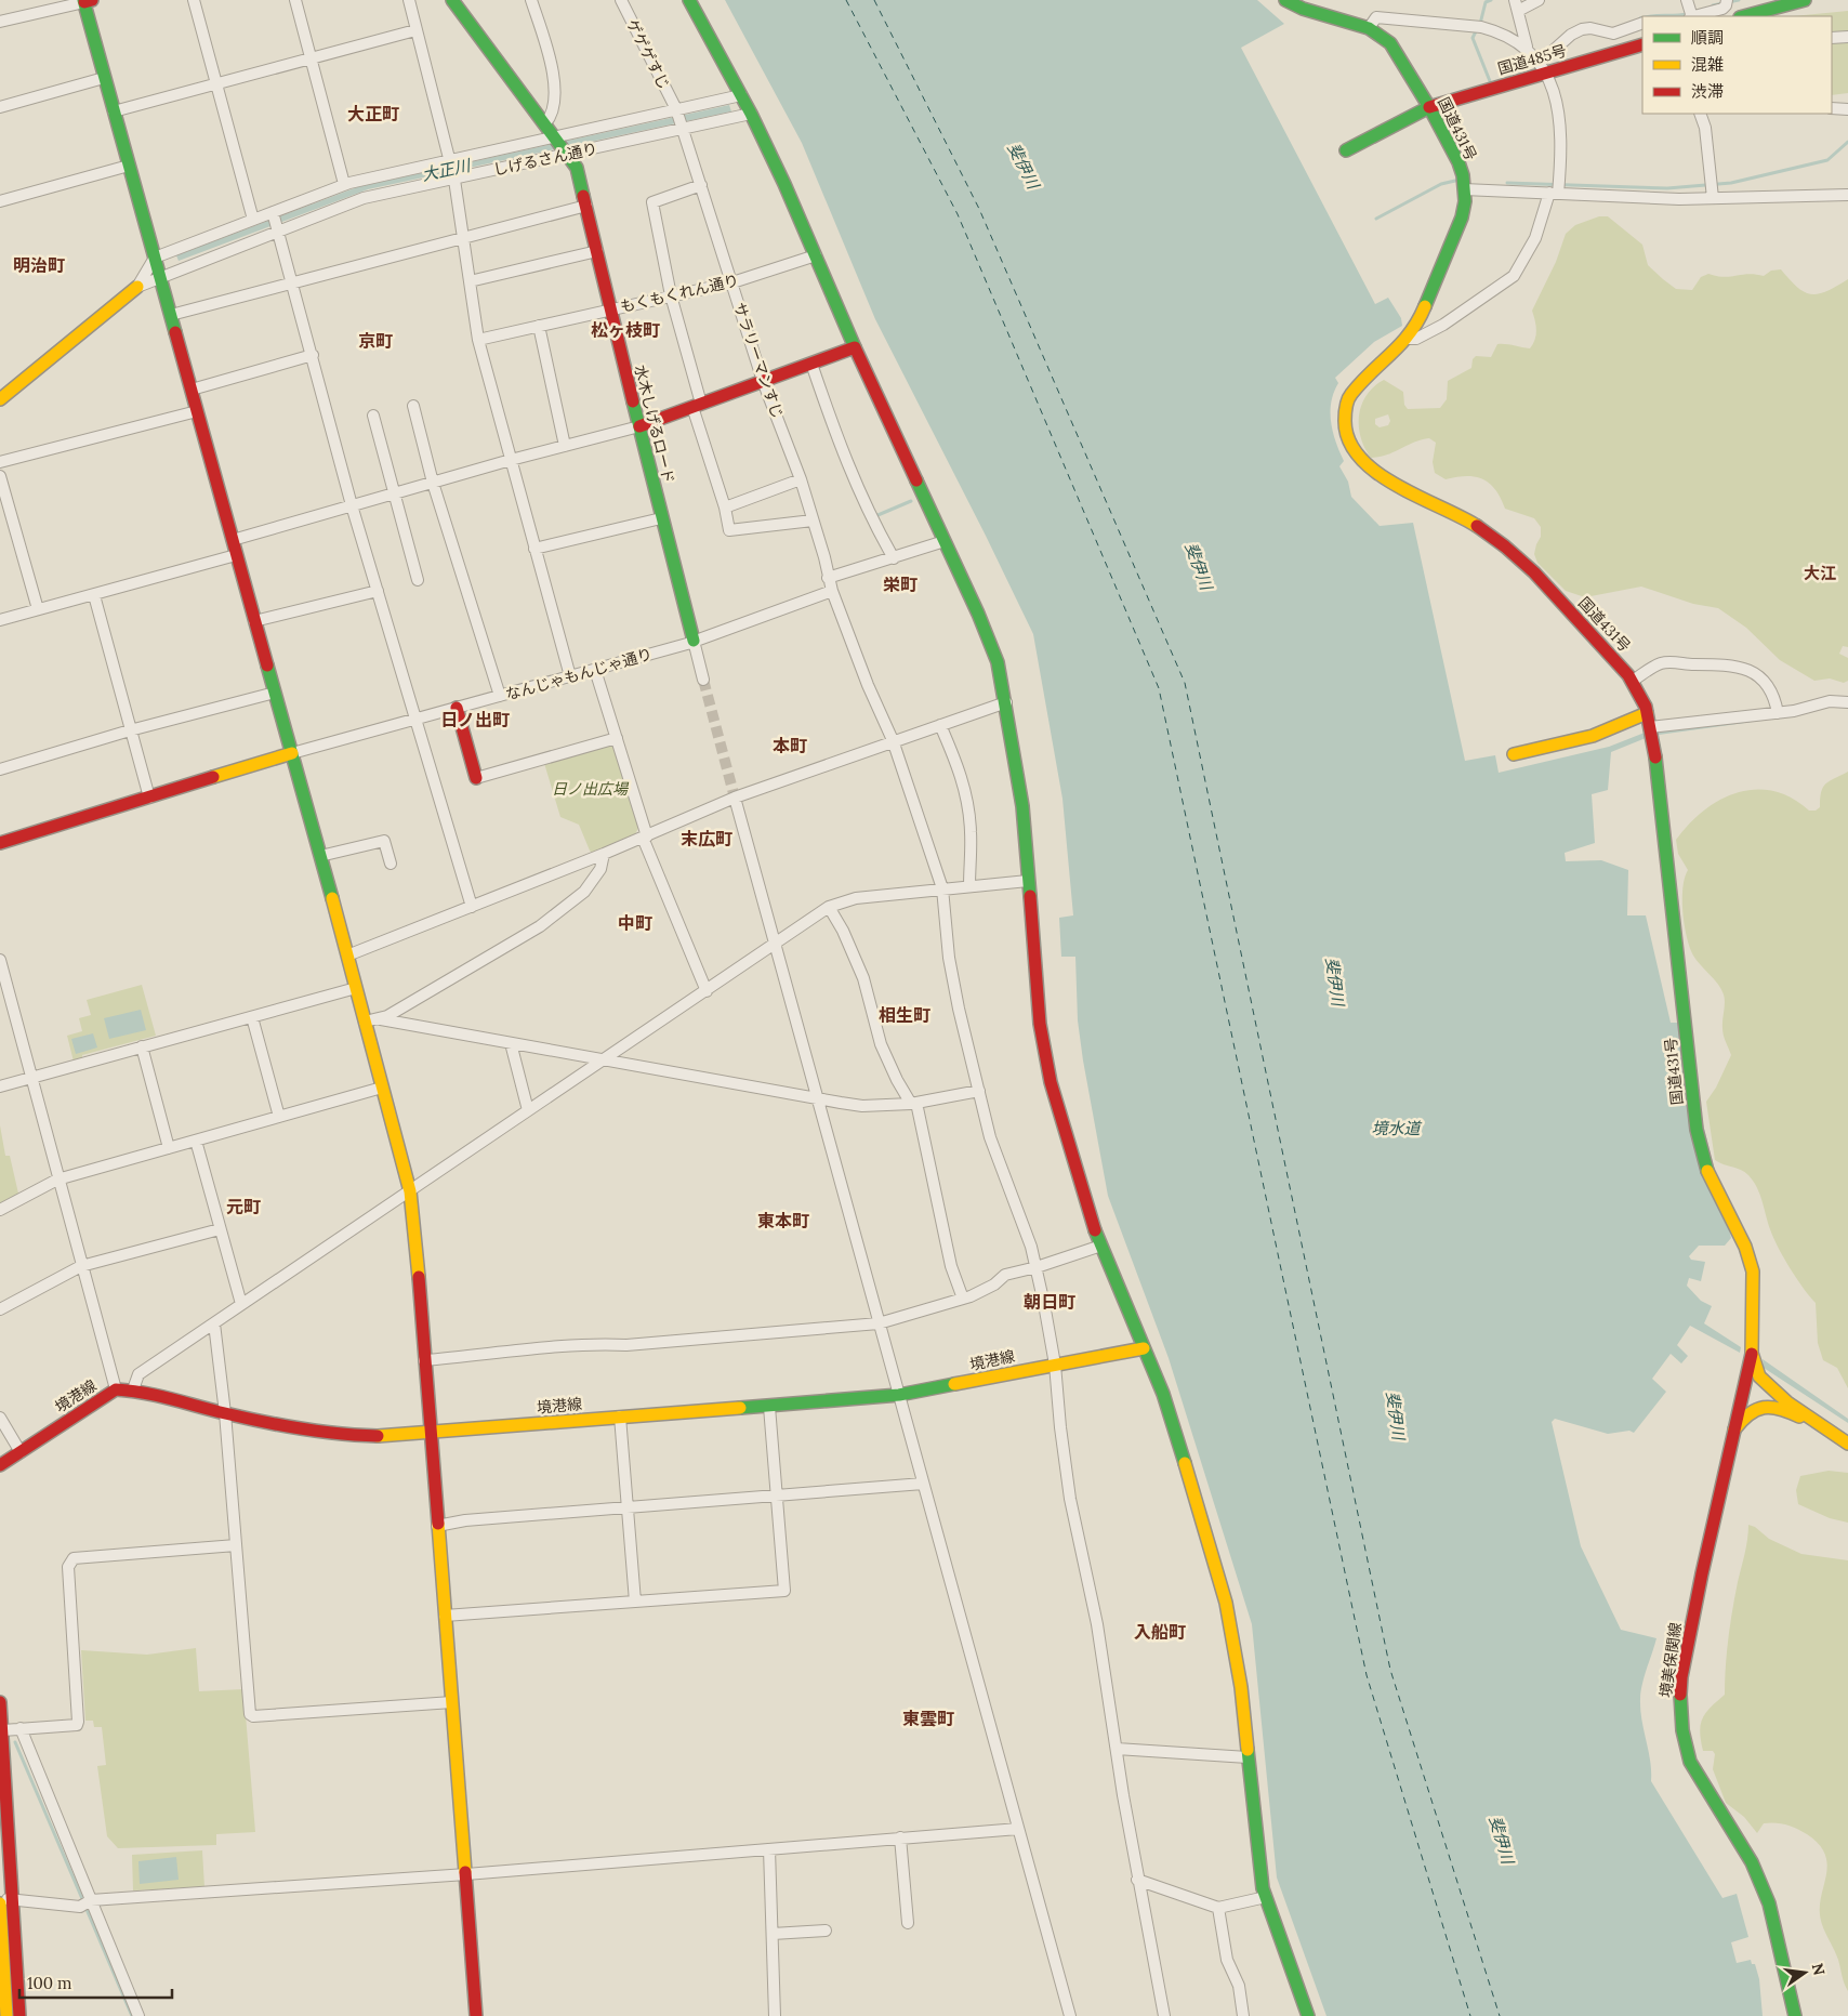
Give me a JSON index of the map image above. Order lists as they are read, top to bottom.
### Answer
{
  "streets": {
    "main road": [
      "国道485号",
      "国道431号",
      "水木しげるロード",
      "境港線",
      "境美保関線"
    ],
    "street": [
      "ゲゲゲすじ",
      "しげるさん通り",
      "もくもくれん通り",
      "サラリーマンすじ",
      "なんじゃもんじゃ通り"
    ]
  },
  "crossings": [
    ["ゲゲゲすじ", "しげるさん通り"],
    ["ゲゲゲすじ", "サラリーマンすじ"],
    ["国道485号", "国道431号"],
    ["国道431号", "境美保関線"],
    ["しげるさん通り", "サラリーマンすじ"],
    ["しげるさん通り", "水木しげるロード"],
    ["もくもくれん通り", "サラリーマンすじ"],
    ["もくもくれん通り", "水木しげるロード"],
    ["サラリーマンすじ", "なんじゃもんじゃ通り"],
    ["サラリーマンすじ", "境港線"],
    ["水木しげるロード", "なんじゃもんじゃ通り"]
  ],
  "districts": [
    "大正町",
    "明治町",
    "松ヶ枝町",
    "京町",
    "大江",
    "栄町",
    "日ノ出町",
    "本町",
    "末広町",
    "中町",
    "相生町",
    "元町",
    "東本町",
    "朝日町",
    "入船町",
    "東雲町"
  ],
  "water": ["斐伊川", "大正川", "境水道"],
  "parks": ["日ノ出広場"],
  "legend": ["順調", "混雑", "渋滞"],
  "scale_bar": "100 m",
  "north": "right"
}
